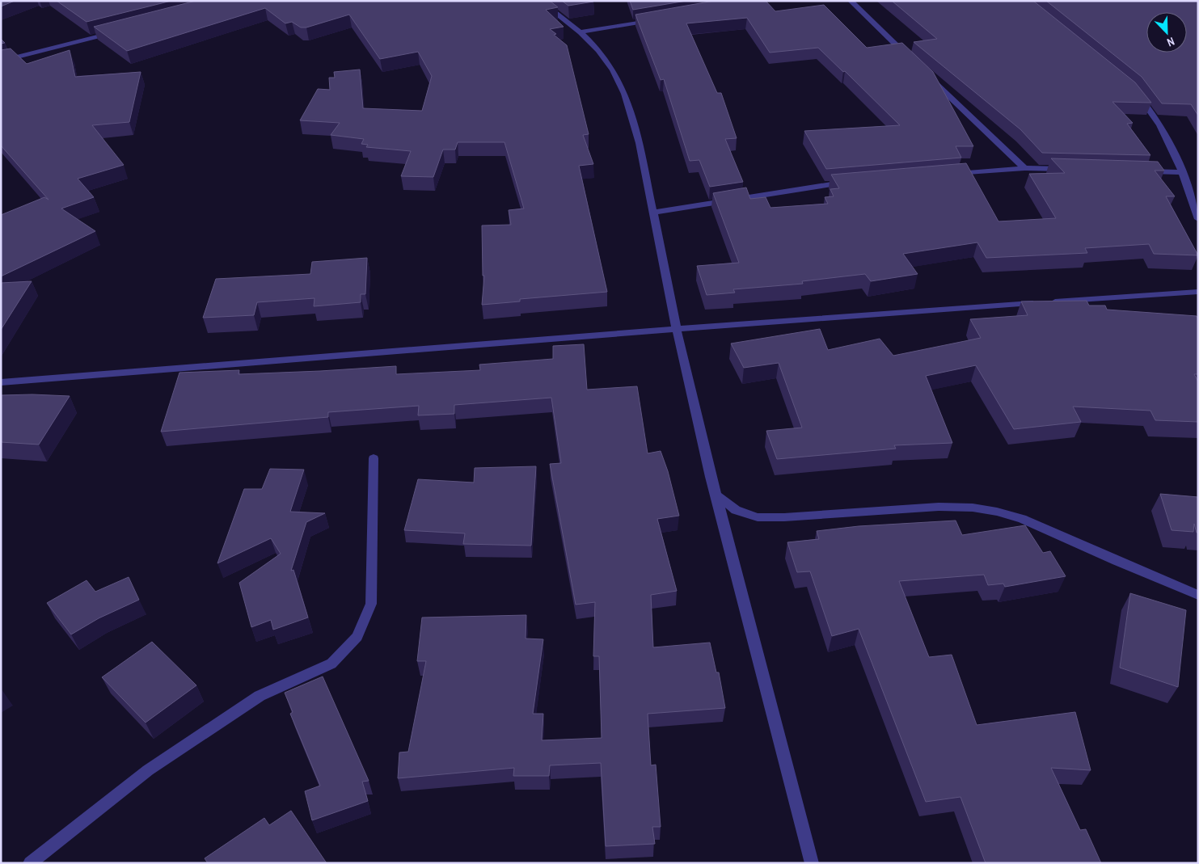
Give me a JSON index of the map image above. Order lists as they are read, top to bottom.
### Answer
{
  "north": "bottom right"
}
